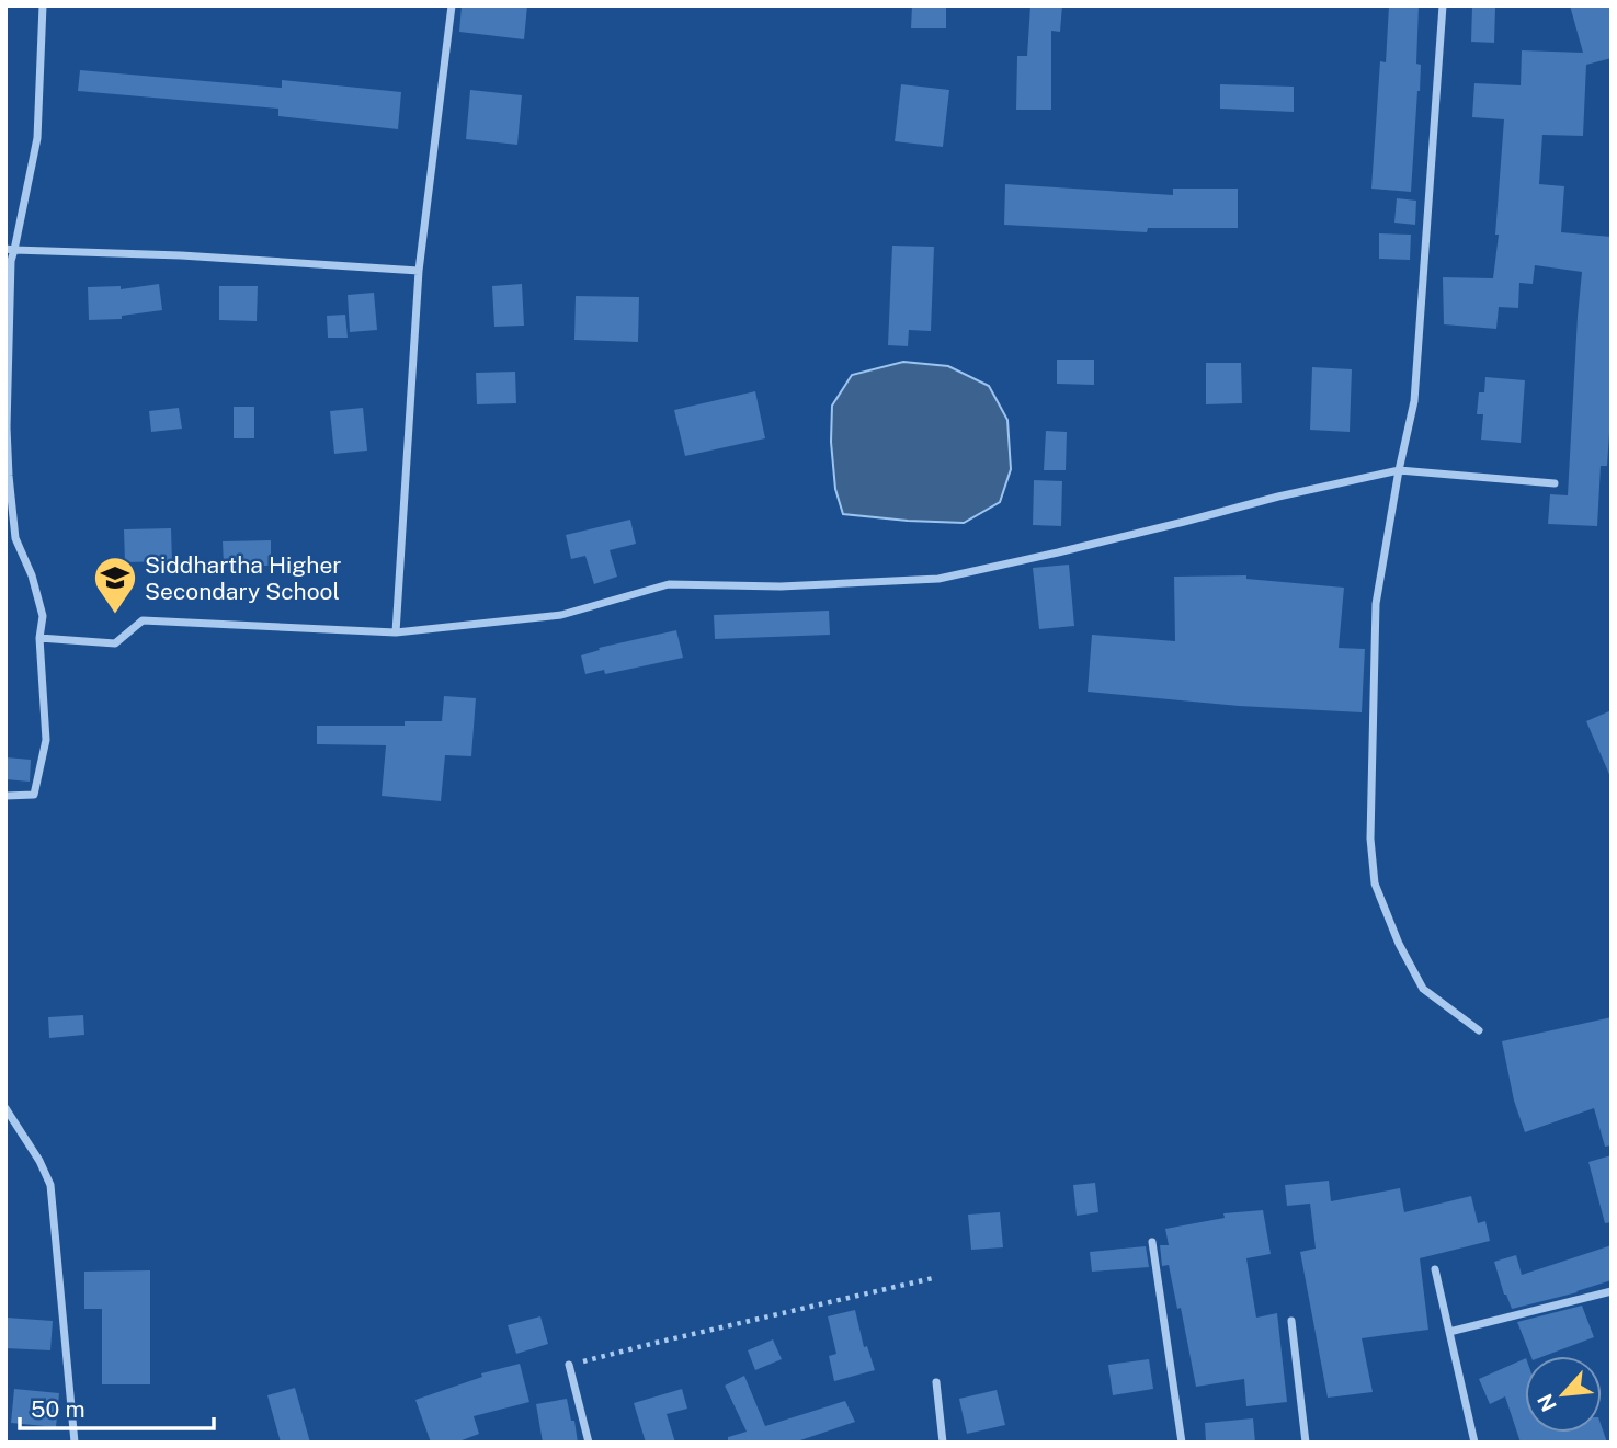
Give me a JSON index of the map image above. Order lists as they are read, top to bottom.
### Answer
{
  "places": {
    "school or university": ["Siddhartha Higher Secondary School"]
  },
  "scale_bar": "50 m",
  "north": "bottom left"
}
